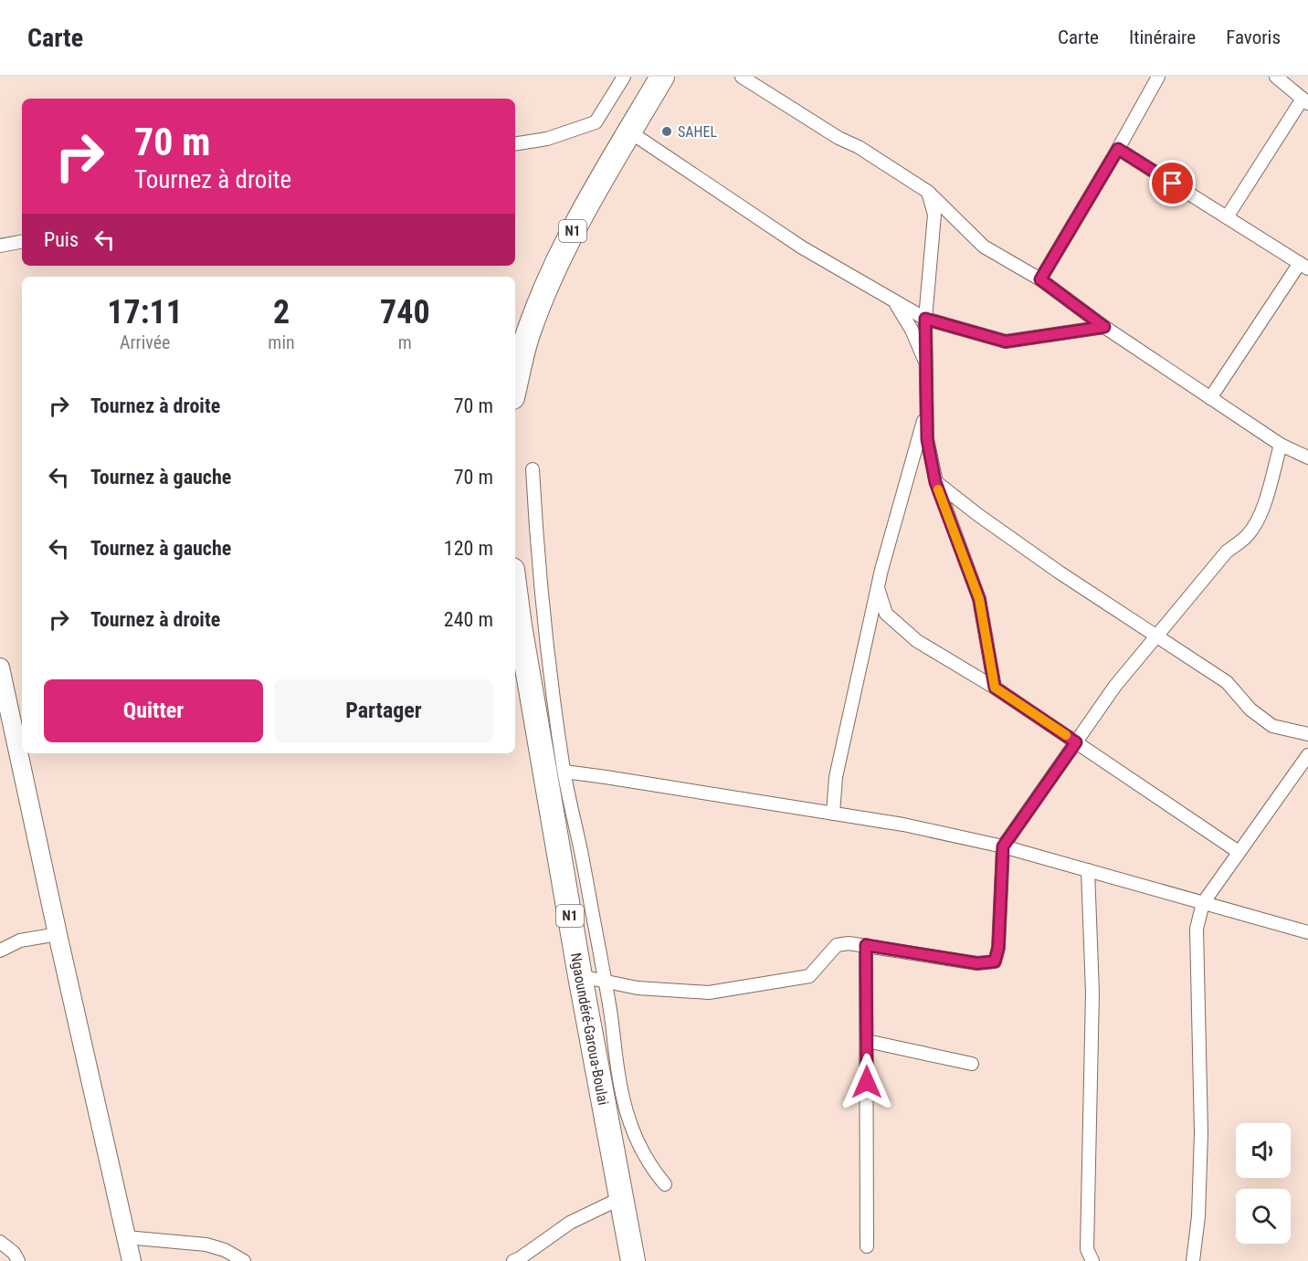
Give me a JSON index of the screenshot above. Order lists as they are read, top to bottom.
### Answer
{
  "streets": {
    "highway": ["N1", "Ngaoundéré-Garoua-Boulai"]
  },
  "places": ["SAHEL"],
  "page": {
    "header": "Carte",
    "nav": ["Carte", "Itinéraire", "Favoris"],
    "turn": ["70 m", "Tournez à droite"],
    "then": "Puis",
    "eta": [
      "17:11",
      "Arrivée",
      "2",
      "min",
      "740",
      "m"
    ],
    "list": [
      {
        "name": "Tournez à droite",
        "value": "70 m"
      },
      {
        "name": "Tournez à gauche",
        "value": "70 m"
      },
      {
        "name": "Tournez à gauche",
        "value": "120 m"
      },
      {
        "name": "Tournez à droite",
        "value": "240 m"
      }
    ],
    "buttons": ["Quitter", "Partager"]
  }
}
